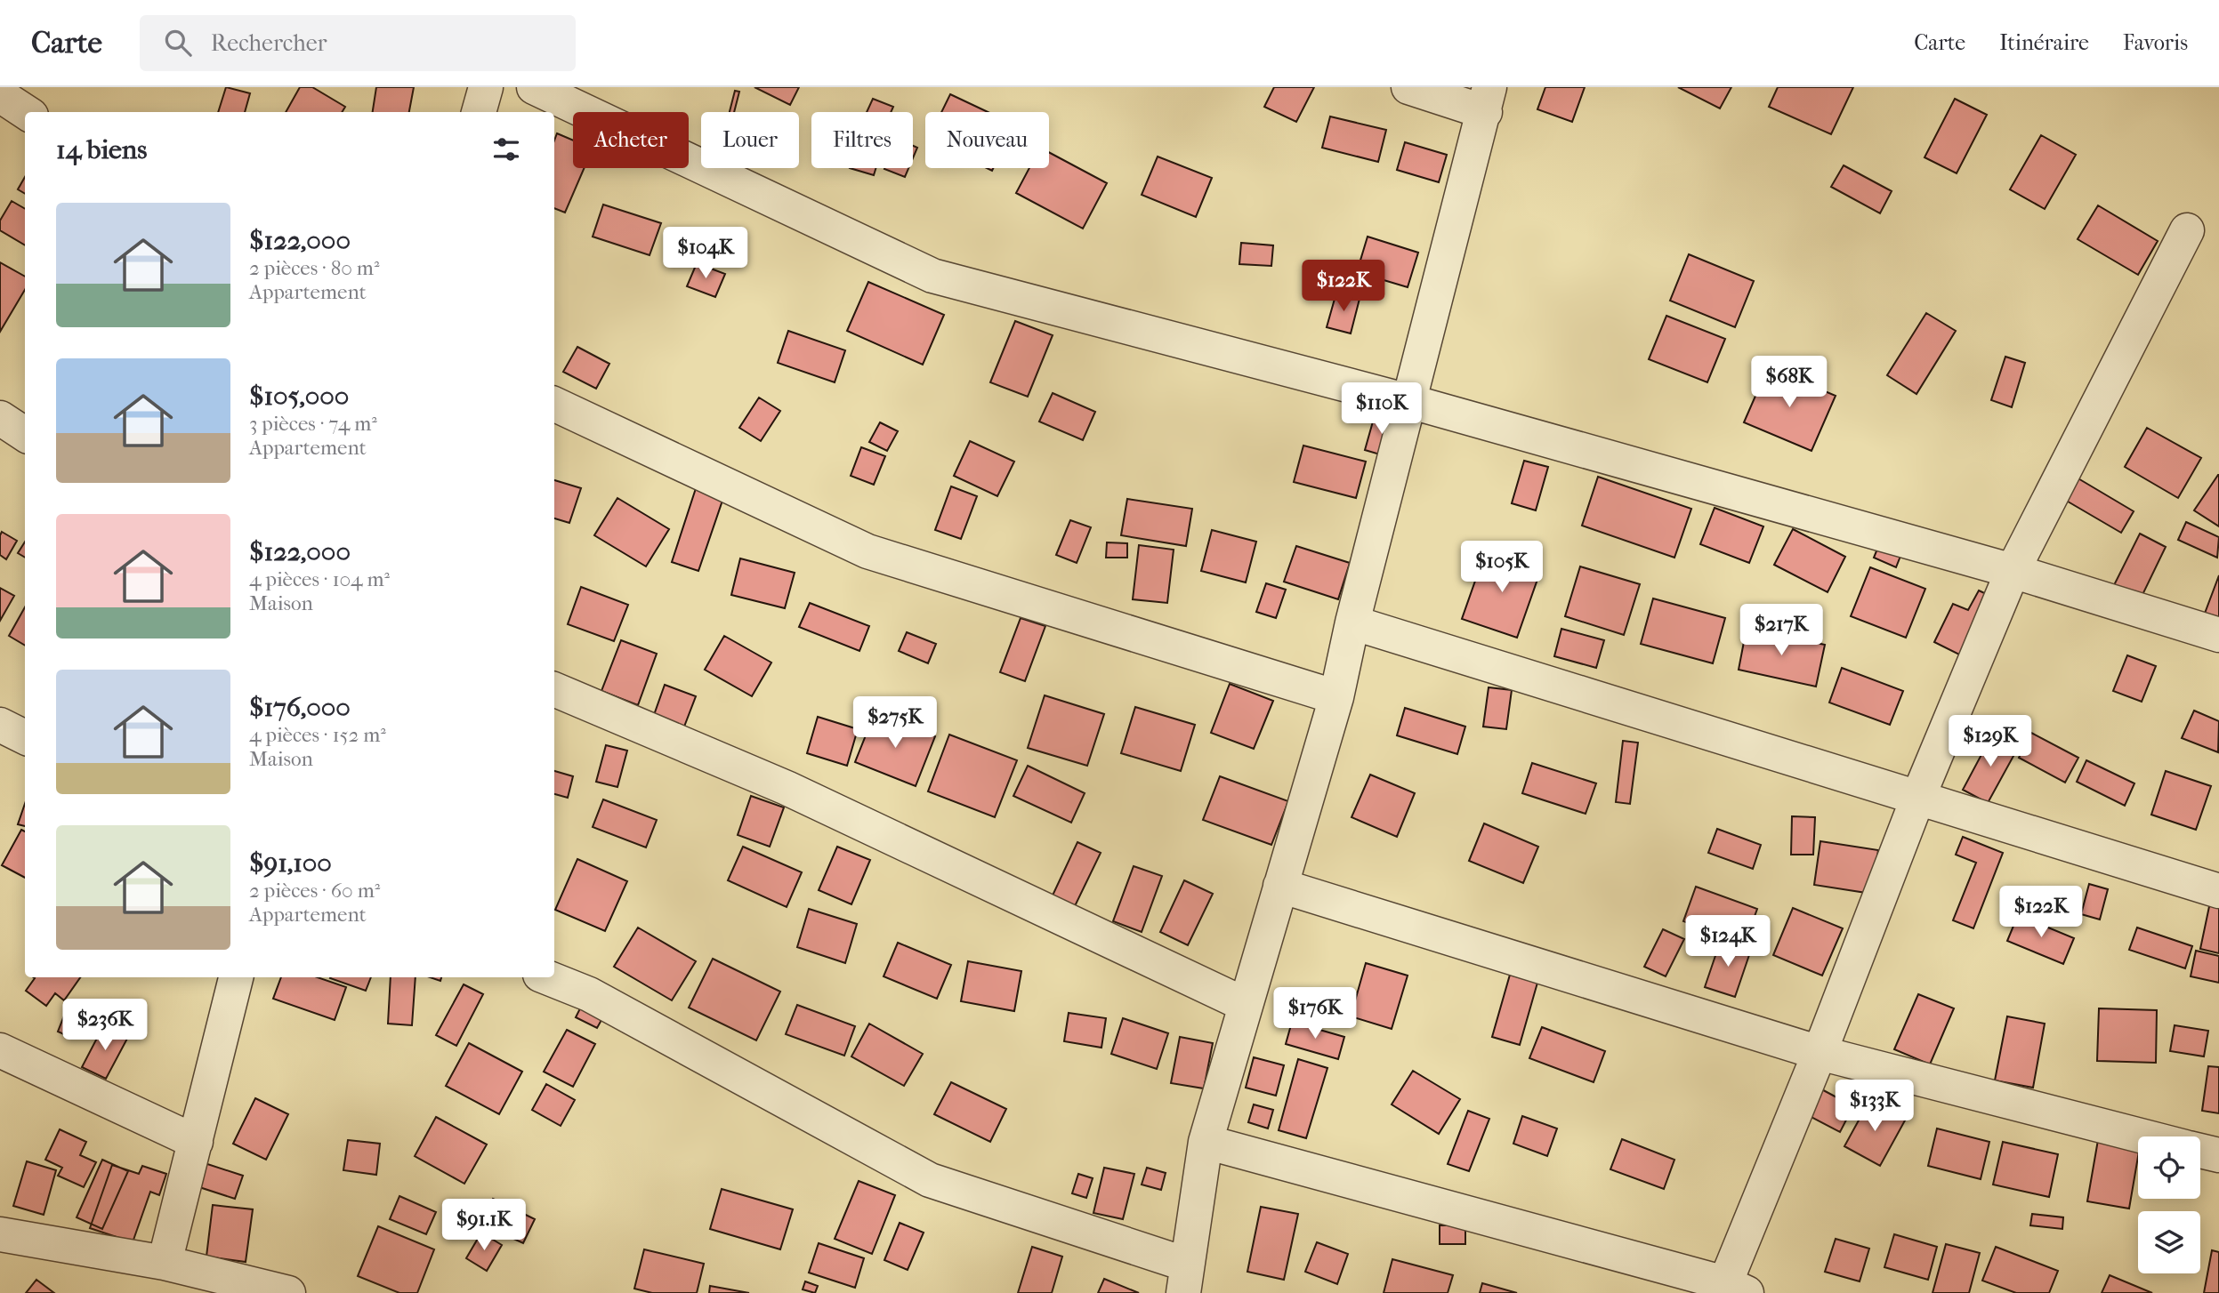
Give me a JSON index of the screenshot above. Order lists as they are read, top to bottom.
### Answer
{
  "page": {
    "header": "Carte",
    "search": "Rechercher",
    "nav": ["Carte", "Itinéraire", "Favoris"],
    "chip": [
      "Acheter",
      "Louer",
      "Filtres",
      "Nouveau"
    ],
    "heading": "14 biens",
    "list": [
      {
        "name": "$122,000",
        "note": "2 pièces · 80 m² · Appartement"
      },
      {
        "name": "$105,000",
        "note": "3 pièces · 74 m² · Appartement"
      },
      {
        "name": "$122,000",
        "note": "4 pièces · 104 m² · Maison"
      },
      {
        "name": "$176,000",
        "note": "4 pièces · 152 m² · Maison"
      },
      {
        "name": "$91,100",
        "note": "2 pièces · 60 m² · Appartement"
      }
    ],
    "price": [
      "$104K",
      "$122K",
      "$68K",
      "$110K",
      "$105K",
      "$217K",
      "$275K",
      "$129K",
      "$122K",
      "$124K",
      "$176K",
      "$236K",
      "$133K",
      "$91.1K"
    ]
  }
}
